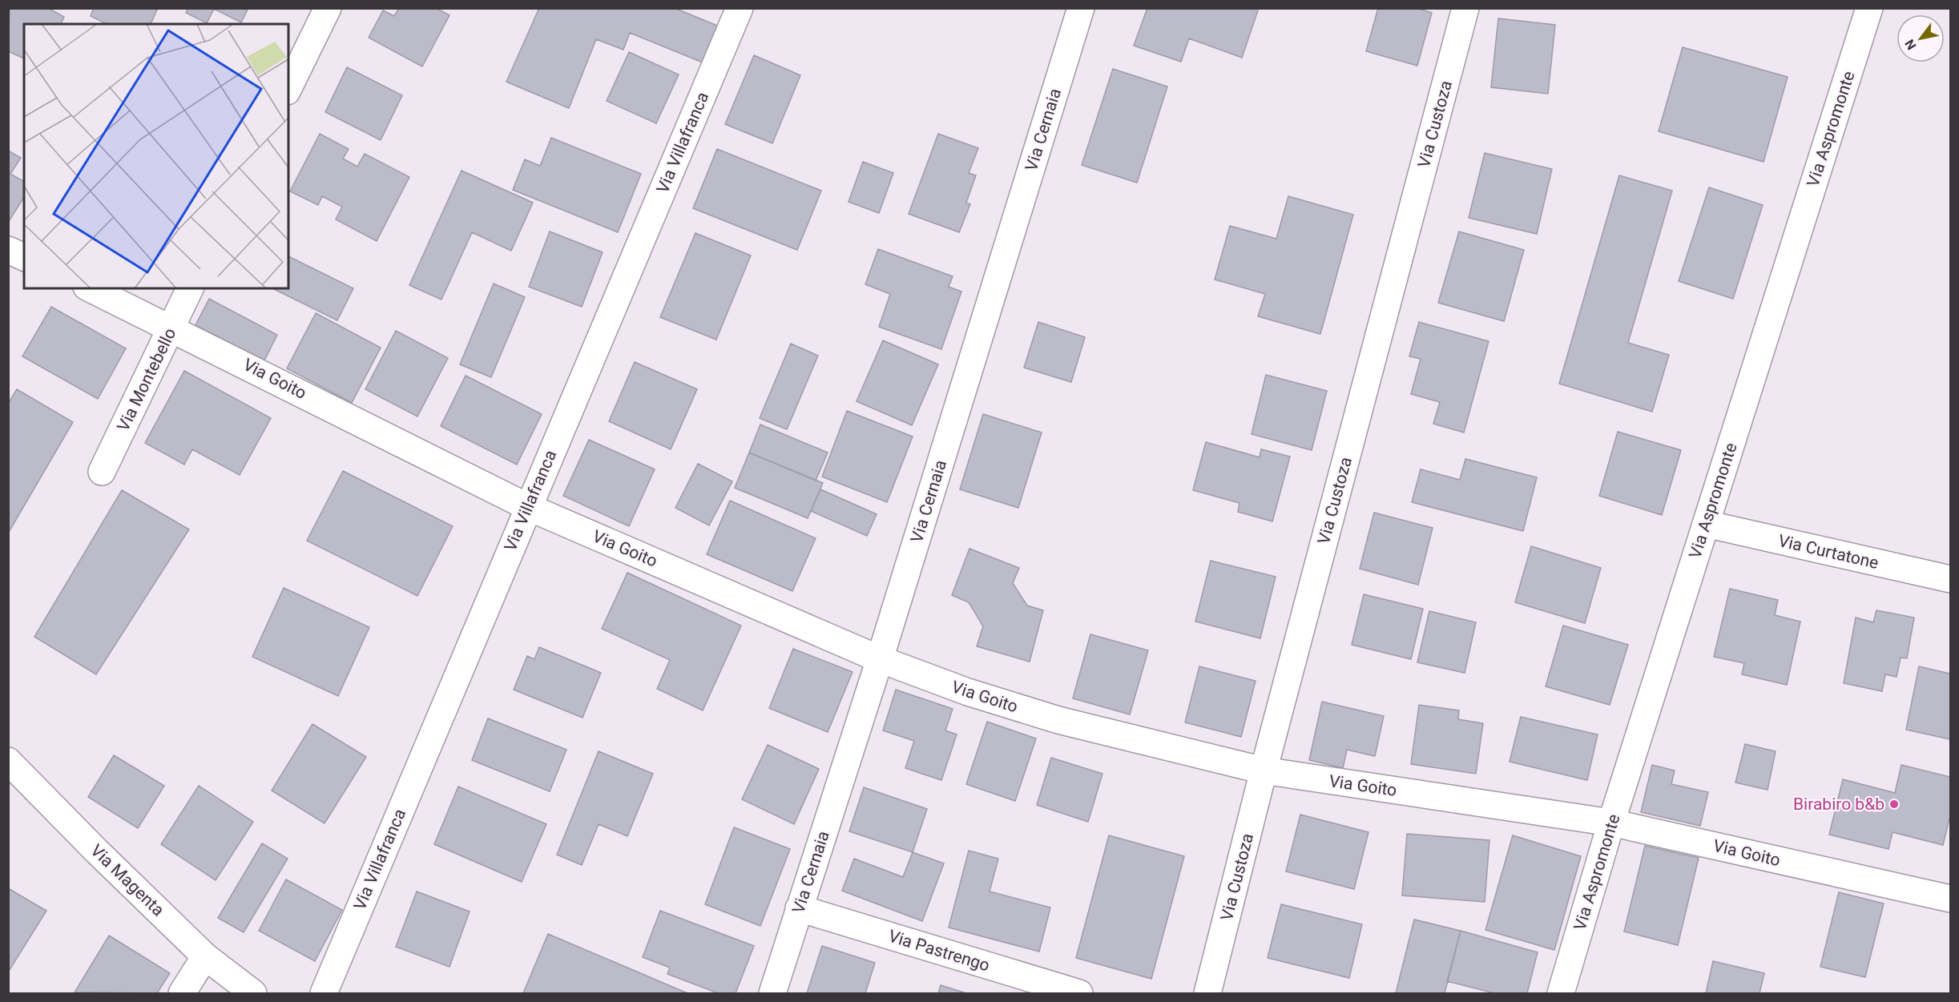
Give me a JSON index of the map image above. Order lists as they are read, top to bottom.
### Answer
{
  "streets": {
    "street": [
      "Via Custoza",
      "Via Aspromonte",
      "Via Cernaia",
      "Via Villafranca",
      "Via Goito",
      "Via Montebello",
      "Via Curtatone",
      "Via Magenta",
      "Via Pastrengo"
    ]
  },
  "crossings": [
    ["Via Custoza", "Via Goito"],
    ["Via Aspromonte", "Via Goito"],
    ["Via Aspromonte", "Via Curtatone"],
    ["Via Cernaia", "Via Goito"],
    ["Via Cernaia", "Via Pastrengo"],
    ["Via Villafranca", "Via Goito"],
    ["Via Goito", "Via Montebello"]
  ],
  "places": ["Birabiro b&b"],
  "north": "bottom left"
}
